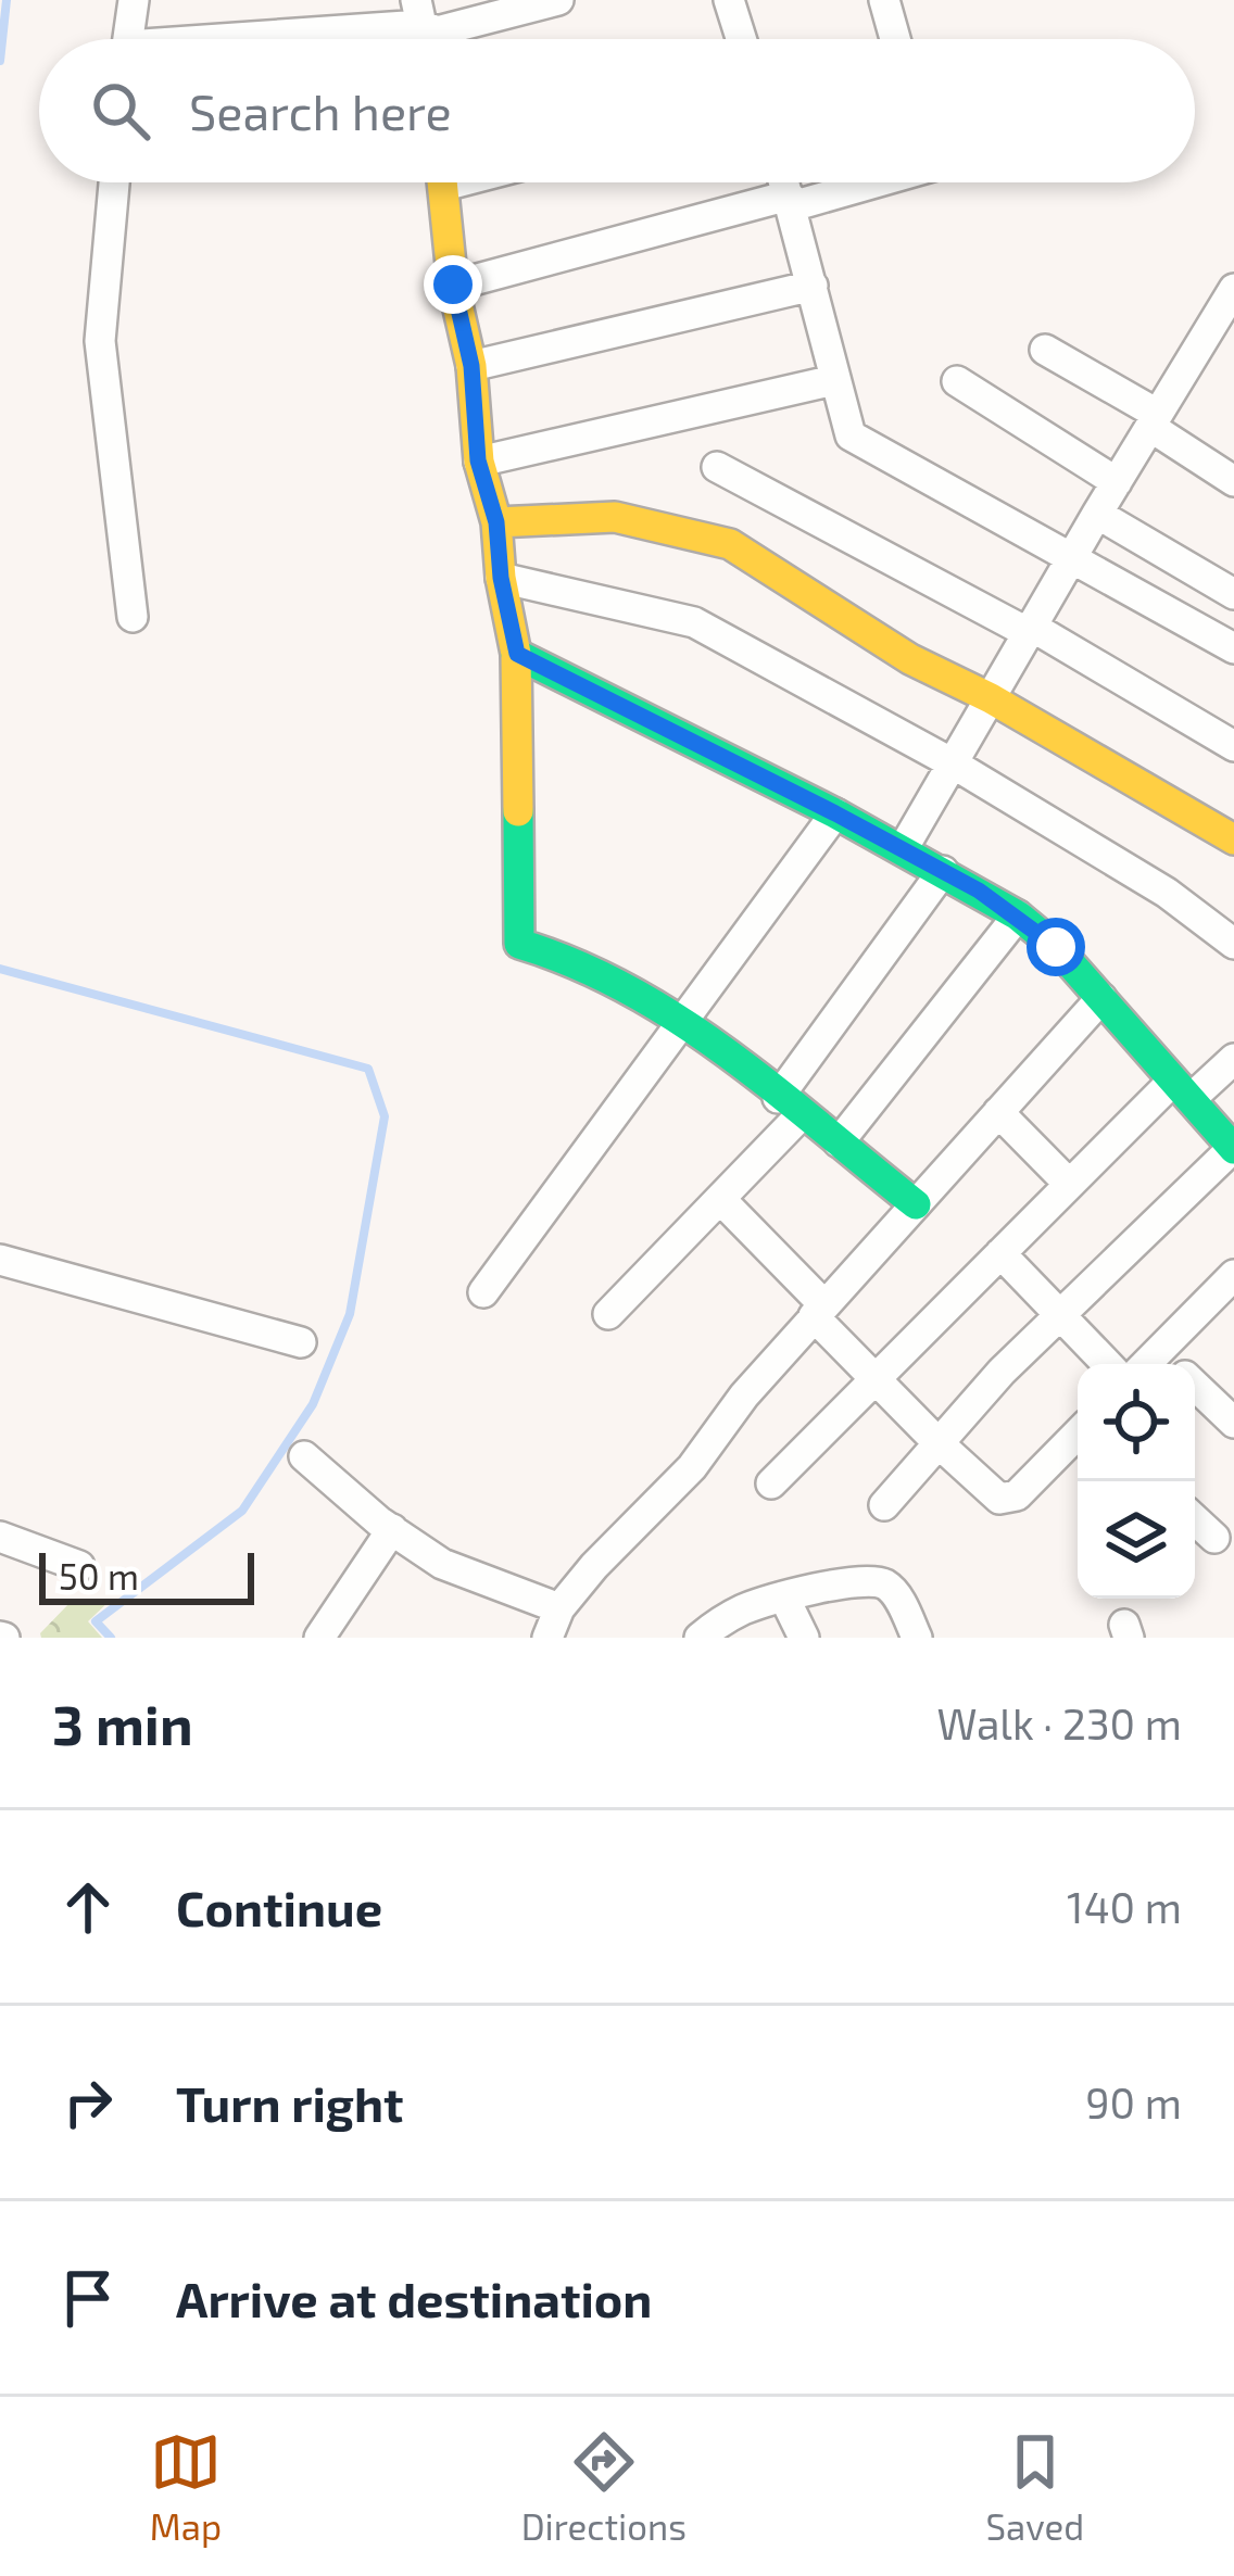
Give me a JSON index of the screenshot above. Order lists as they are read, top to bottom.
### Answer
{
  "scale_bar": "50 m",
  "page": {
    "search": "Search here",
    "scale": "50 m",
    "heading": ["3 min", "Walk · 230 m"],
    "list": [
      ["Continue", "140 m"],
      ["Turn right", "90 m"],
      "Arrive at destination"
    ],
    "nav": ["Map", "Directions", "Saved"]
  }
}
